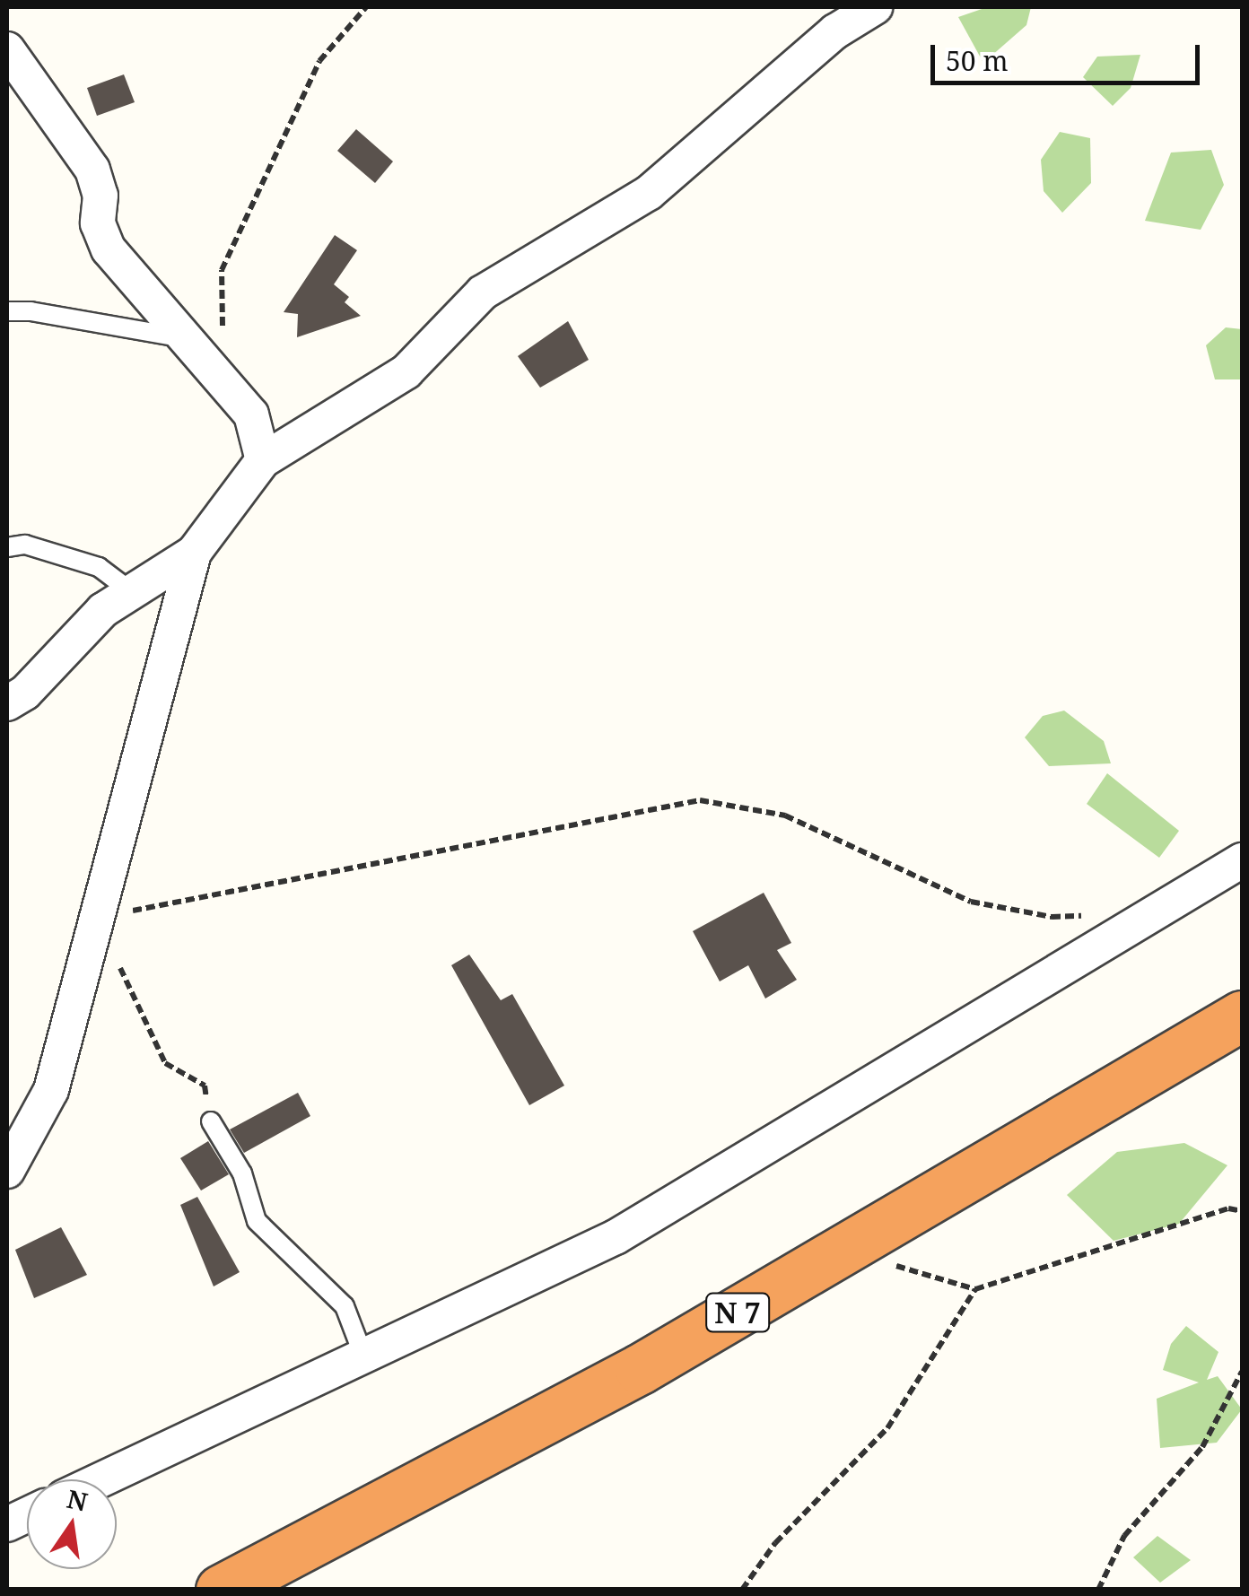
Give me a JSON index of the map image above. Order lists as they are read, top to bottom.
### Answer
{
  "streets": {
    "highway": ["N 7"]
  },
  "scale_bar": "50 m",
  "north": "top"
}
